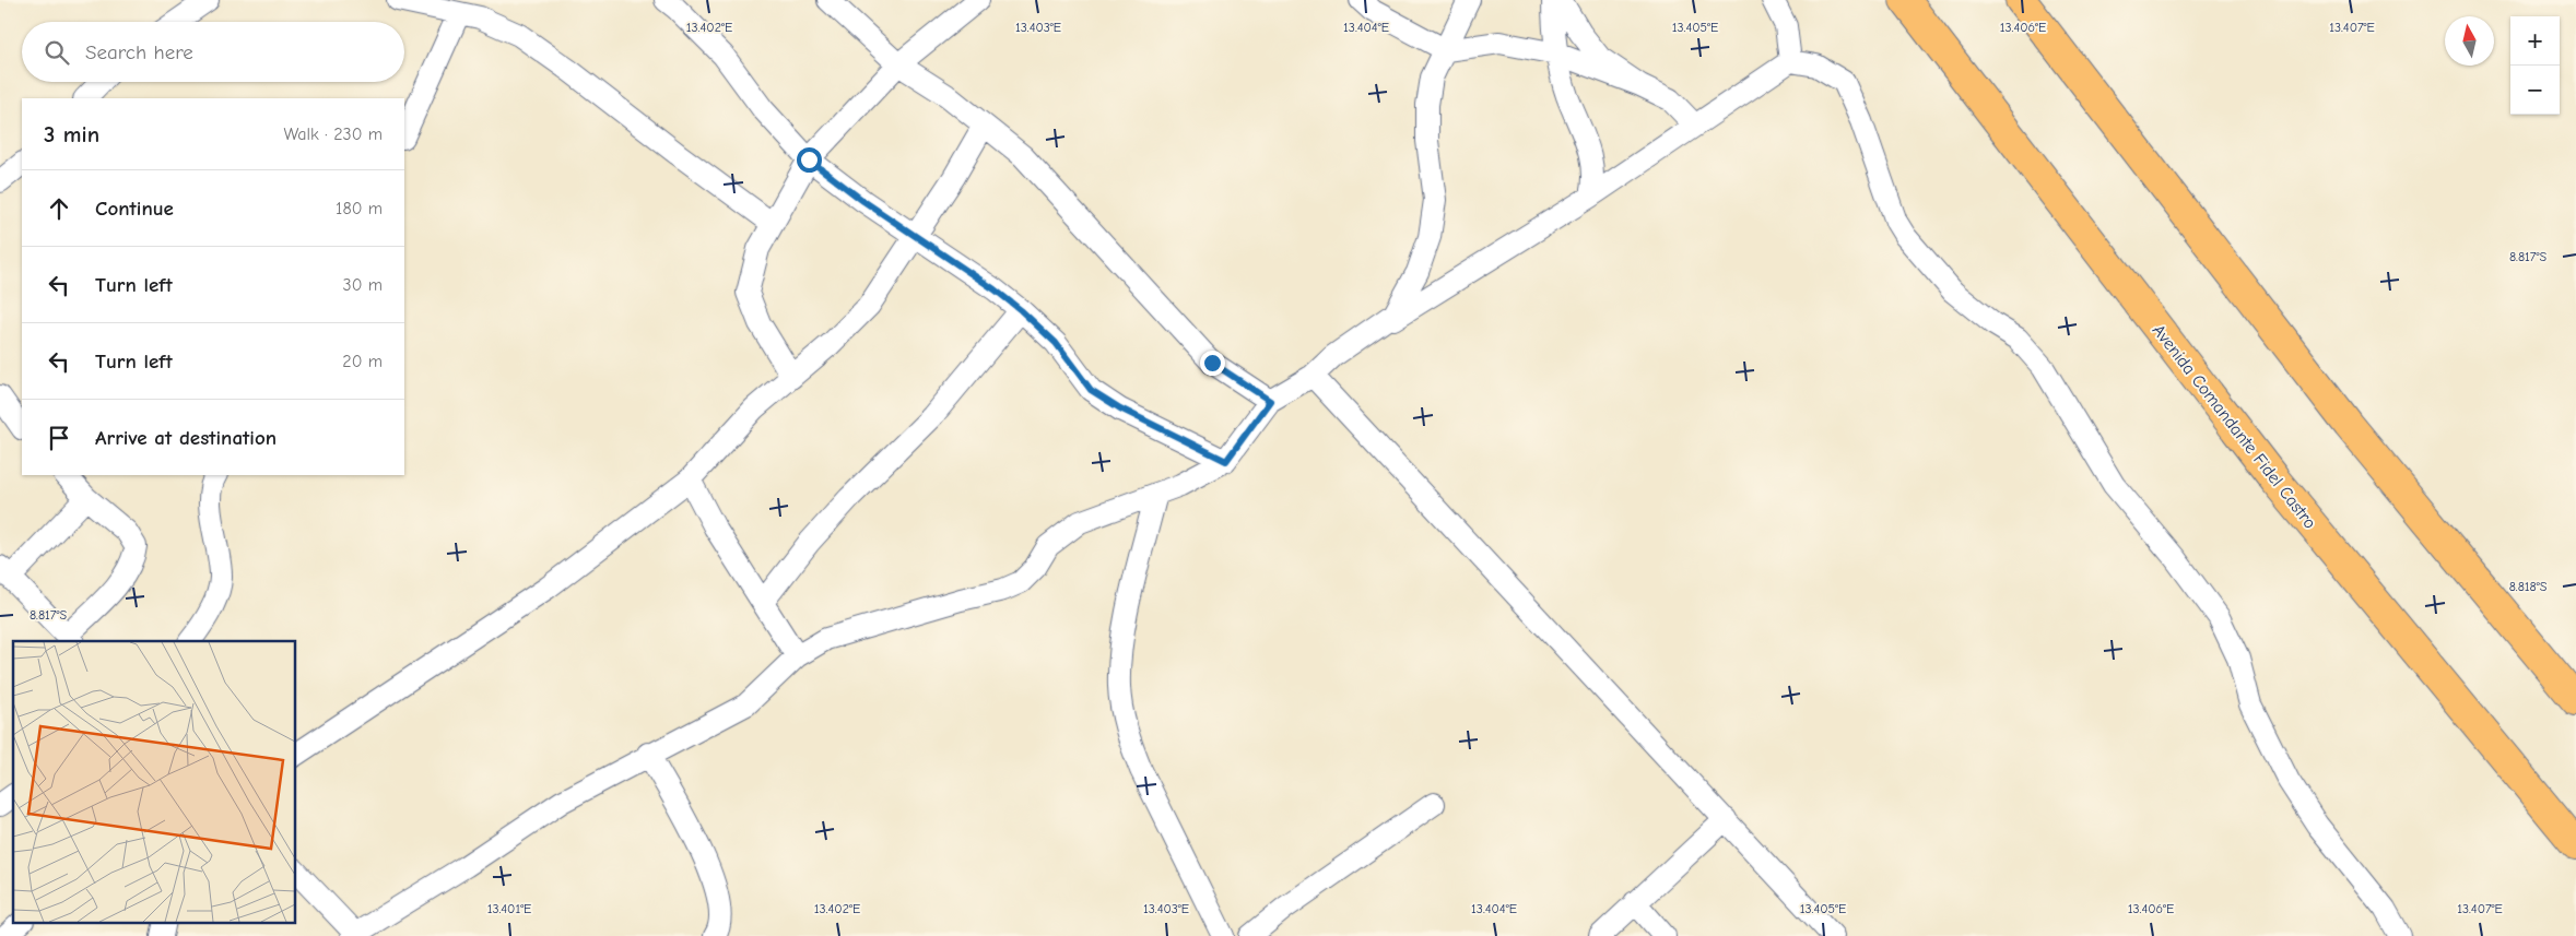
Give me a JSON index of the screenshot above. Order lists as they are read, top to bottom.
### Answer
{
  "streets": {
    "highway": ["Avenida Comandante Fidel Castro"]
  },
  "north": "top",
  "page": {
    "map_buttons": ["+", "−"],
    "search": "Search here",
    "heading": ["3 min", "Walk · 230 m"],
    "list": [
      ["Continue", "180 m"],
      ["Turn left", "30 m"],
      ["Turn left", "20 m"],
      "Arrive at destination"
    ]
  },
  "coordinates": [
    "13.402°E",
    "13.403°E",
    "13.404°E",
    "13.405°E",
    "13.406°E",
    "13.407°E",
    "8.817°S",
    "8.818°S",
    "13.401°E"
  ]
}
